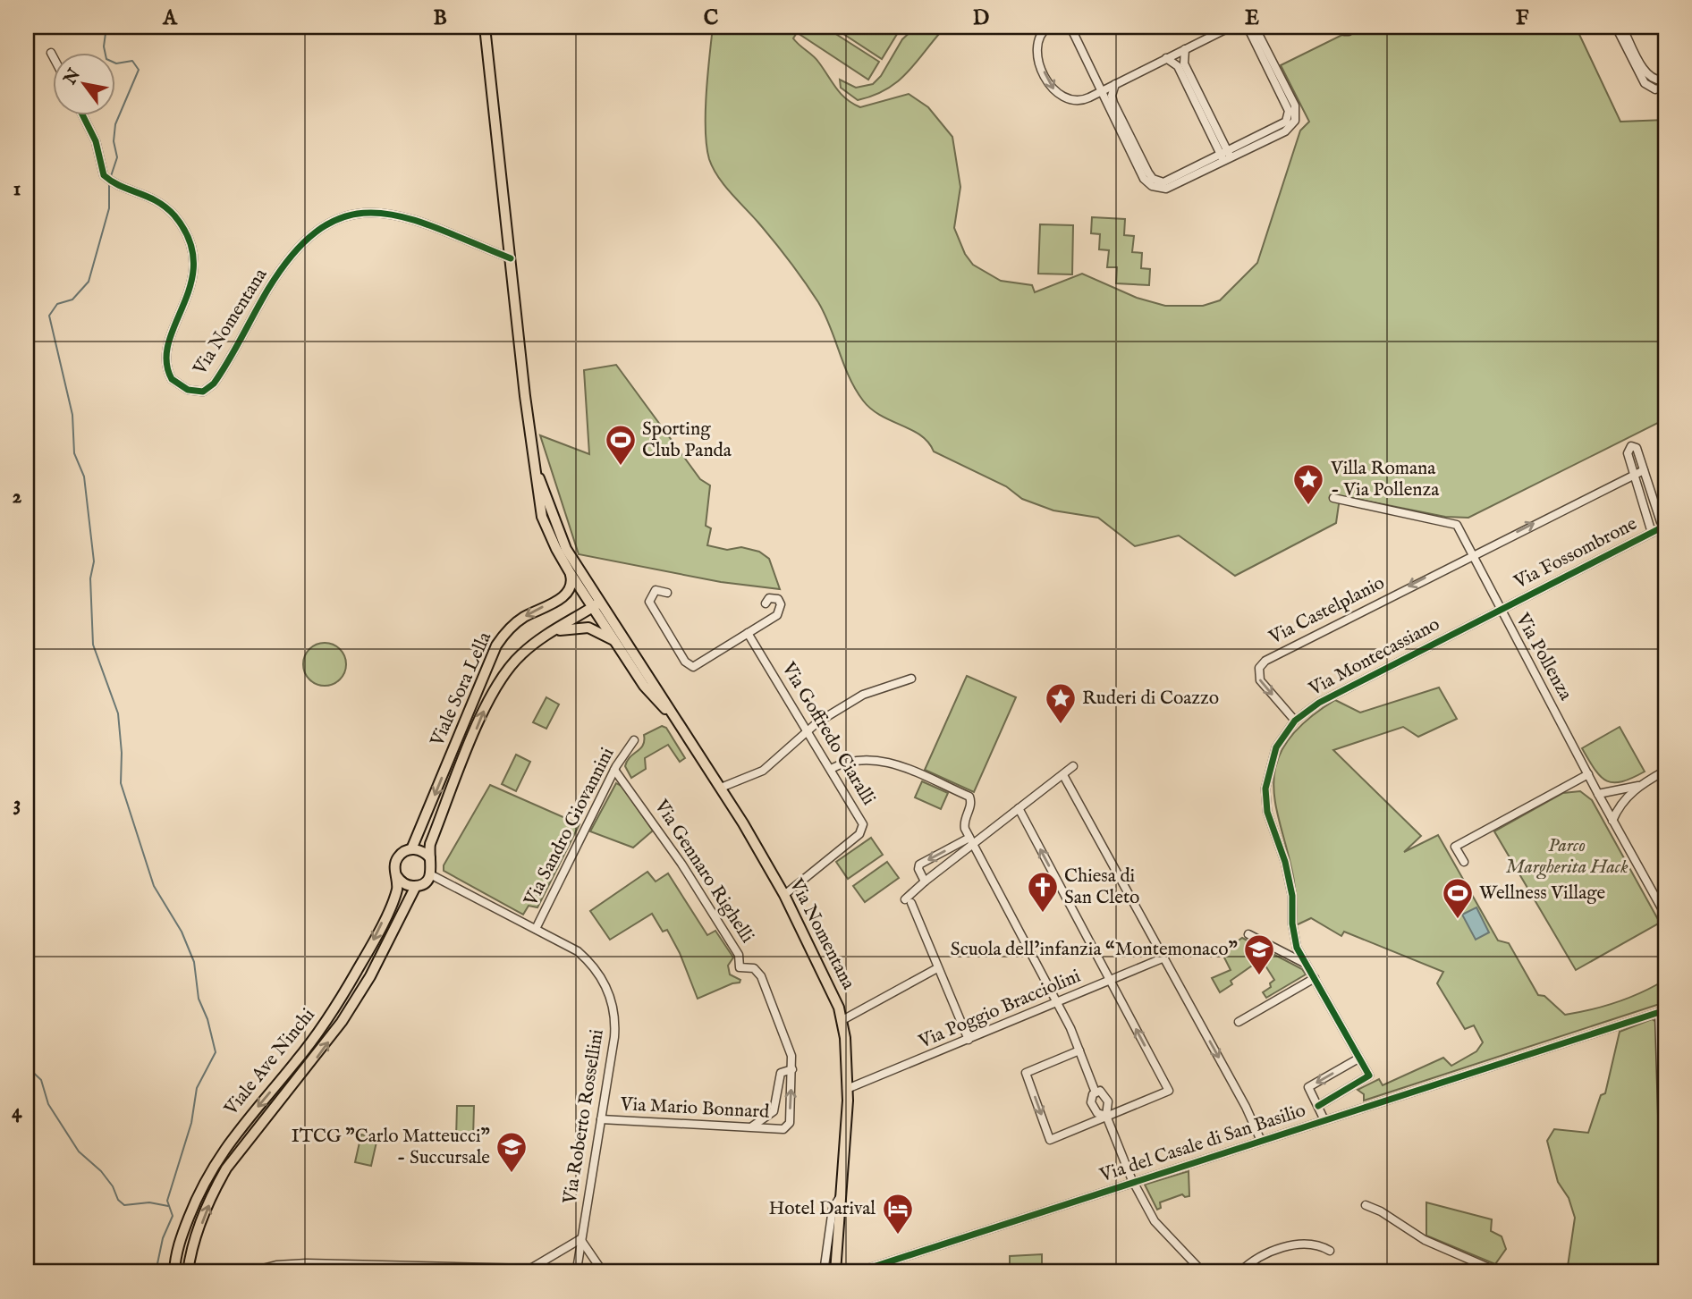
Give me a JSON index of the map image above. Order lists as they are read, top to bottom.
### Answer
{
  "streets": {
    "main road": ["Via Nomentana", "Viale Sora Lella", "Viale Ave Ninchi"],
    "street": [
      "Via Fossombrone",
      "Via Castelplanio",
      "Via Montecassiano",
      "Via Pollenza",
      "Via Goffredo Ciaralli",
      "Via Sandro Giovannini",
      "Via Gennaro Righelli",
      "Via Poggio Bracciolini",
      "Via Mario Bonnard",
      "Via Roberto Rossellini",
      "Via del Casale di San Basilio"
    ]
  },
  "crossings": [
    ["Via Nomentana", "Viale Sora Lella"],
    ["Via Nomentana", "Via Goffredo Ciaralli"],
    ["Via Nomentana", "Via Poggio Bracciolini"],
    ["Via Fossombrone", "Via Montecassiano"],
    ["Via Fossombrone", "Via Pollenza"],
    ["Via Castelplanio", "Via Montecassiano"],
    ["Via Castelplanio", "Via Pollenza"],
    ["Via Montecassiano", "Via Pollenza"],
    ["Viale Sora Lella", "Viale Ave Ninchi"],
    ["Viale Sora Lella", "Via Roberto Rossellini"],
    ["Via Sandro Giovannini", "Via Gennaro Righelli"],
    ["Via Sandro Giovannini", "Via Roberto Rossellini"],
    ["Via Gennaro Righelli", "Via Mario Bonnard"],
    ["Viale Ave Ninchi", "Via Roberto Rossellini"],
    ["Via Mario Bonnard", "Via Roberto Rossellini"]
  ],
  "parks": ["Parco Margherita Hack"],
  "places": {
    "sports": ["Sporting Club Panda", "Wellness Village"],
    "place": ["Villa Romana - Via Pollenza", "Ruderi di Coazzo"],
    "church": ["Chiesa di San Cleto"],
    "school or university": ["Scuola dell’infanzia “Montemonaco”", "ITCG \"Carlo Matteucci\" - Succursale"],
    "hotel": ["Hotel Darival"]
  },
  "north": "top left",
  "grid": {
    "columns": [
      "A",
      "B",
      "C",
      "D",
      "E",
      "F"
    ],
    "rows": [
      "1",
      "2",
      "3",
      "4"
    ]
  }
}
